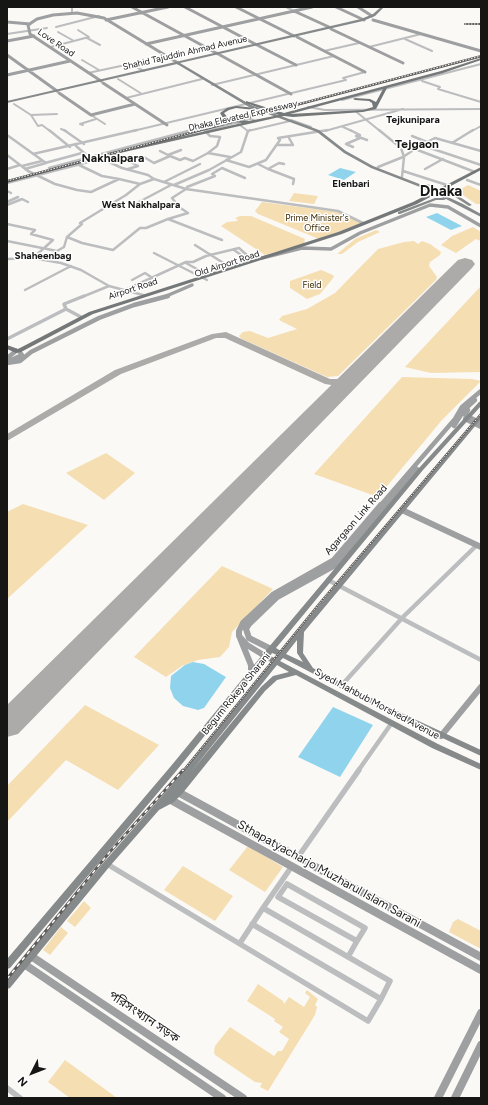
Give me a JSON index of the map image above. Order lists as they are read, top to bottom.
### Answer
{
  "streets": {
    "highway": ["Dhaka Elevated Expressway", "Old Airport Road", "Airport Road"],
    "main road": ["Shahid Tajuddin Ahmad Avenue", "Begum Rokeya Sharani", "Syed Mahbub Morshed Avenue"],
    "street": [
      "Love Road",
      "Agargaon Link Road",
      "Sthapatyacharjo Muzharul Islam Sarani",
      "পরিসংখ্যান সড়ক"
    ]
  },
  "crossings": [
    ["Love Road", "Shahid Tajuddin Ahmad Avenue"],
    ["Old Airport Road", "Airport Road"],
    ["Agargaon Link Road", "Begum Rokeya Sharani"],
    ["Agargaon Link Road", "Syed Mahbub Morshed Avenue"],
    ["Begum Rokeya Sharani", "Syed Mahbub Morshed Avenue"],
    ["Begum Rokeya Sharani", "Sthapatyacharjo Muzharul Islam Sarani"]
  ],
  "districts": [
    "Tejkunipara",
    "Tejgaon",
    "Nakhalpara",
    "Elenbari",
    "Dhaka",
    "West Nakhalpara",
    "Shaheenbag"
  ],
  "parks": ["Prime Minister's Office", "Field"],
  "north": "bottom left"
}
